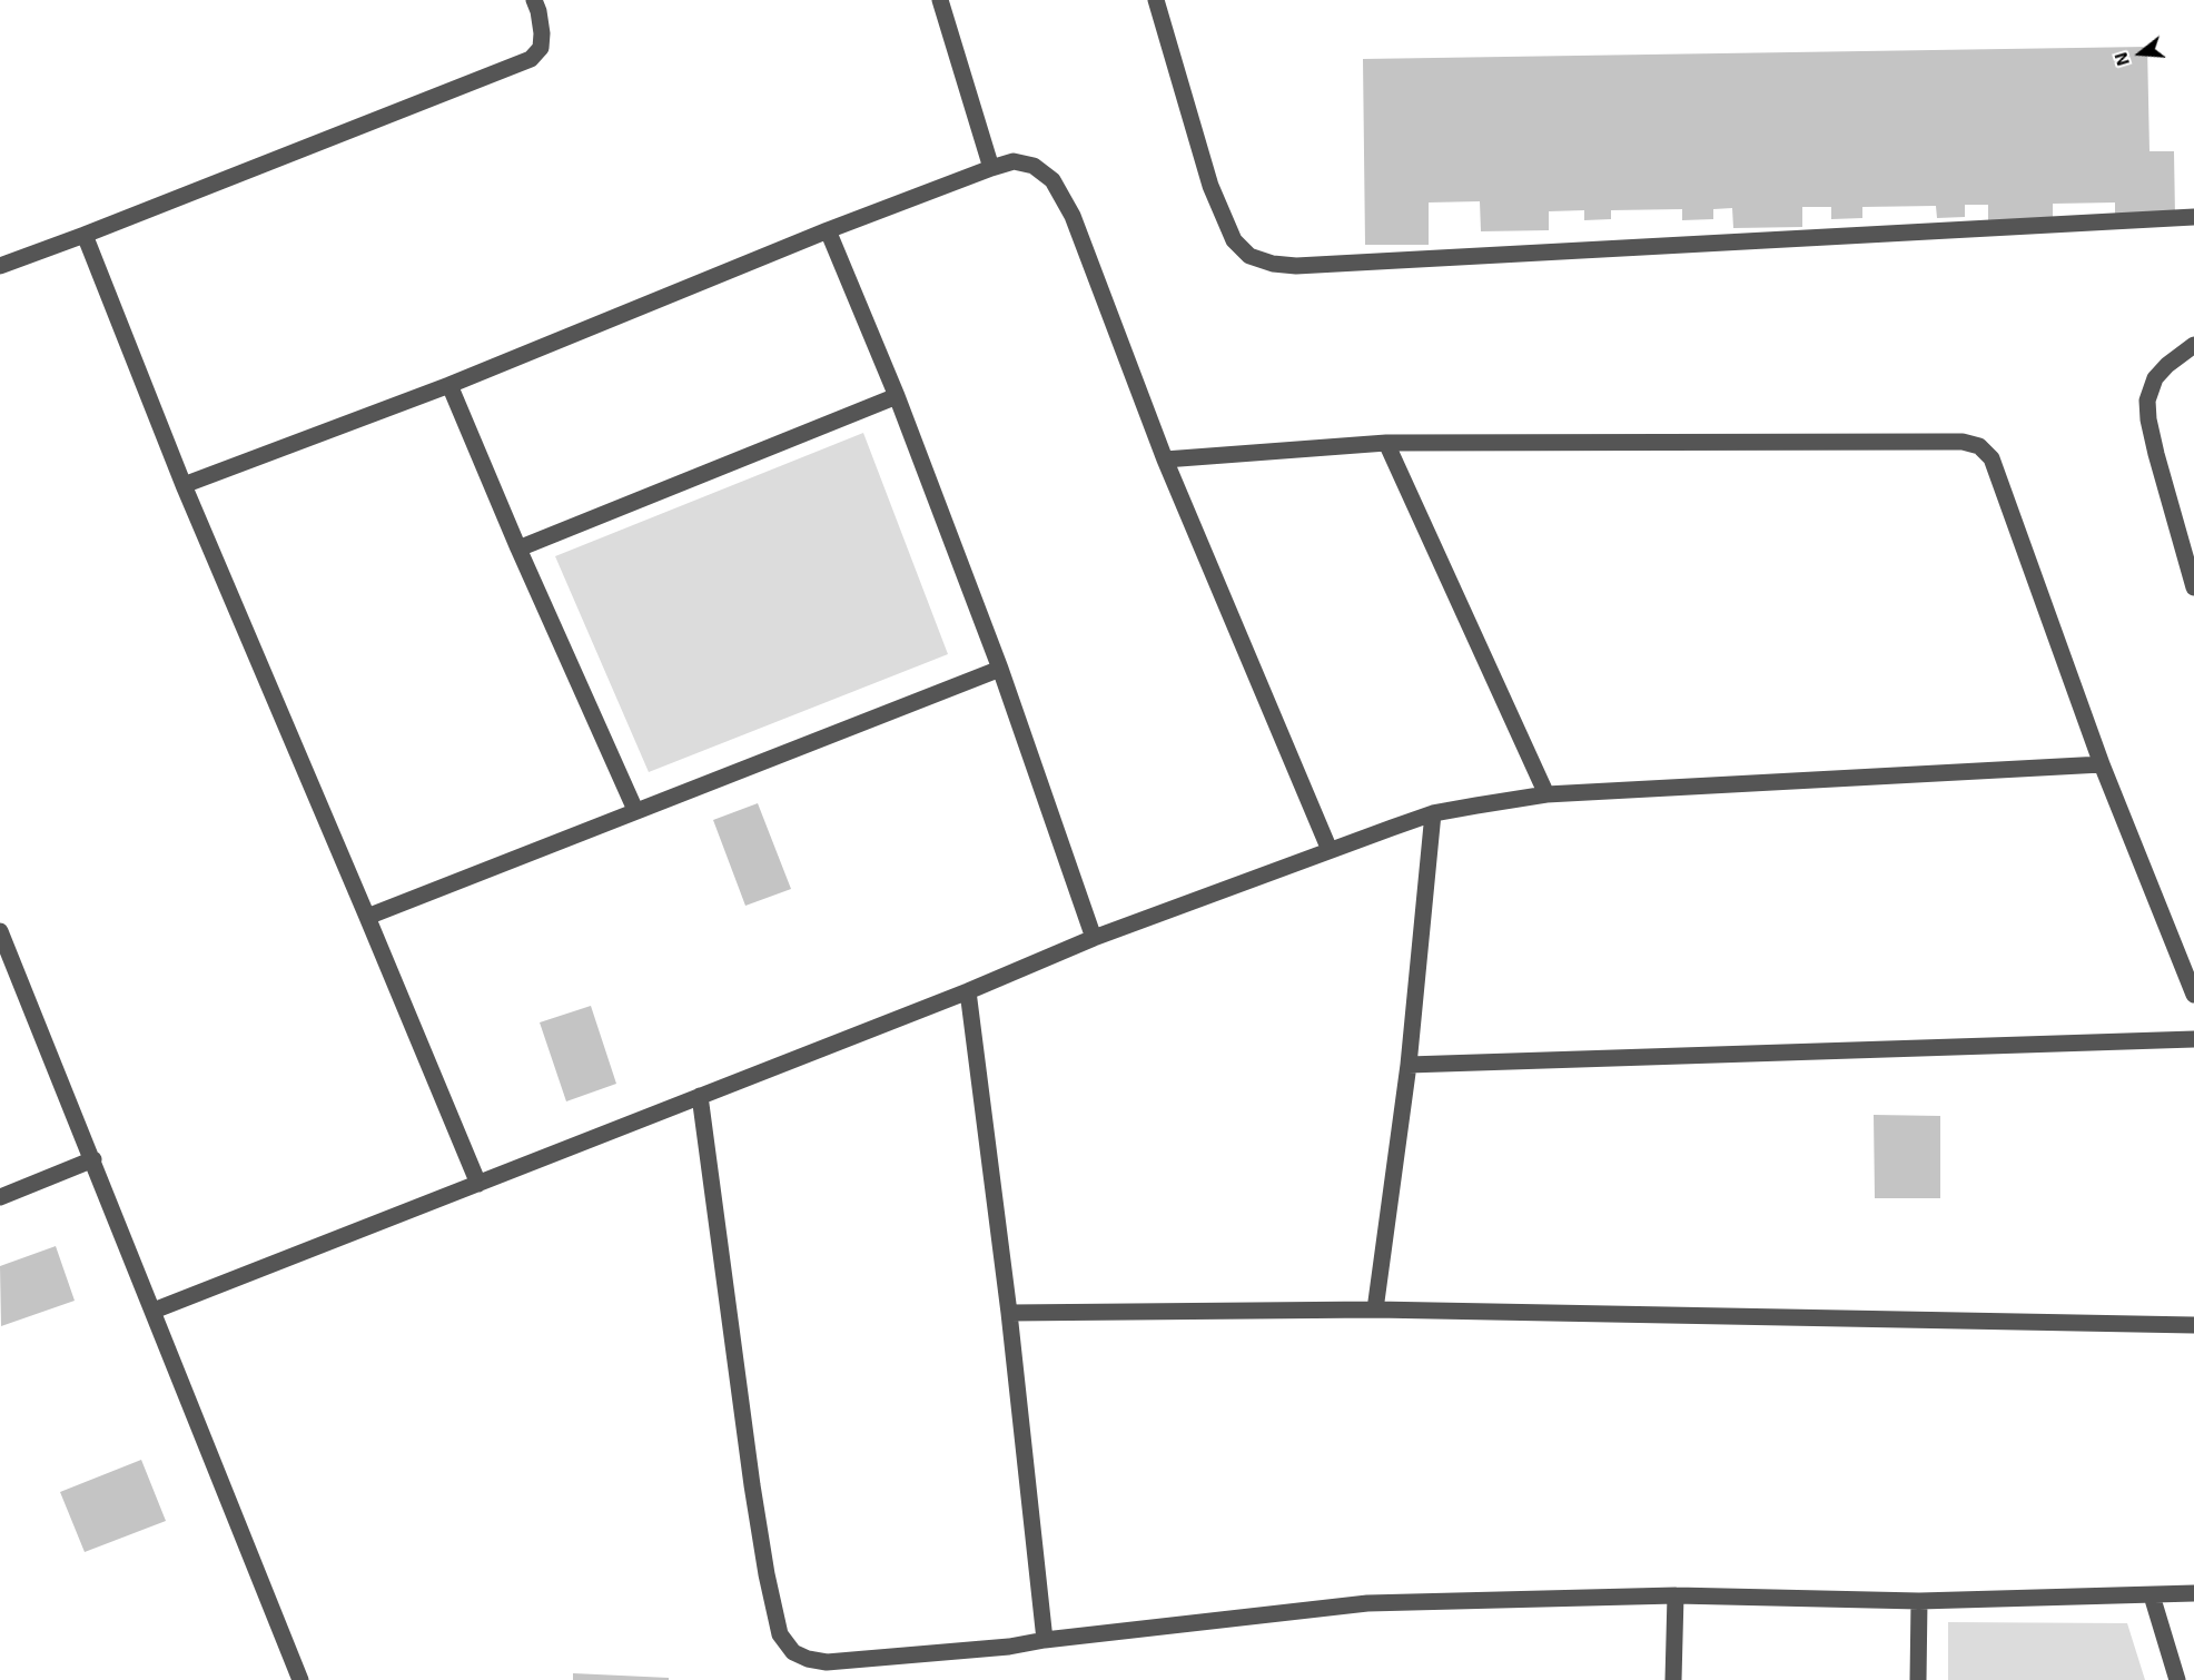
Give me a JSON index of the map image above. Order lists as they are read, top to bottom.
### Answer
{
  "north": "left"
}
